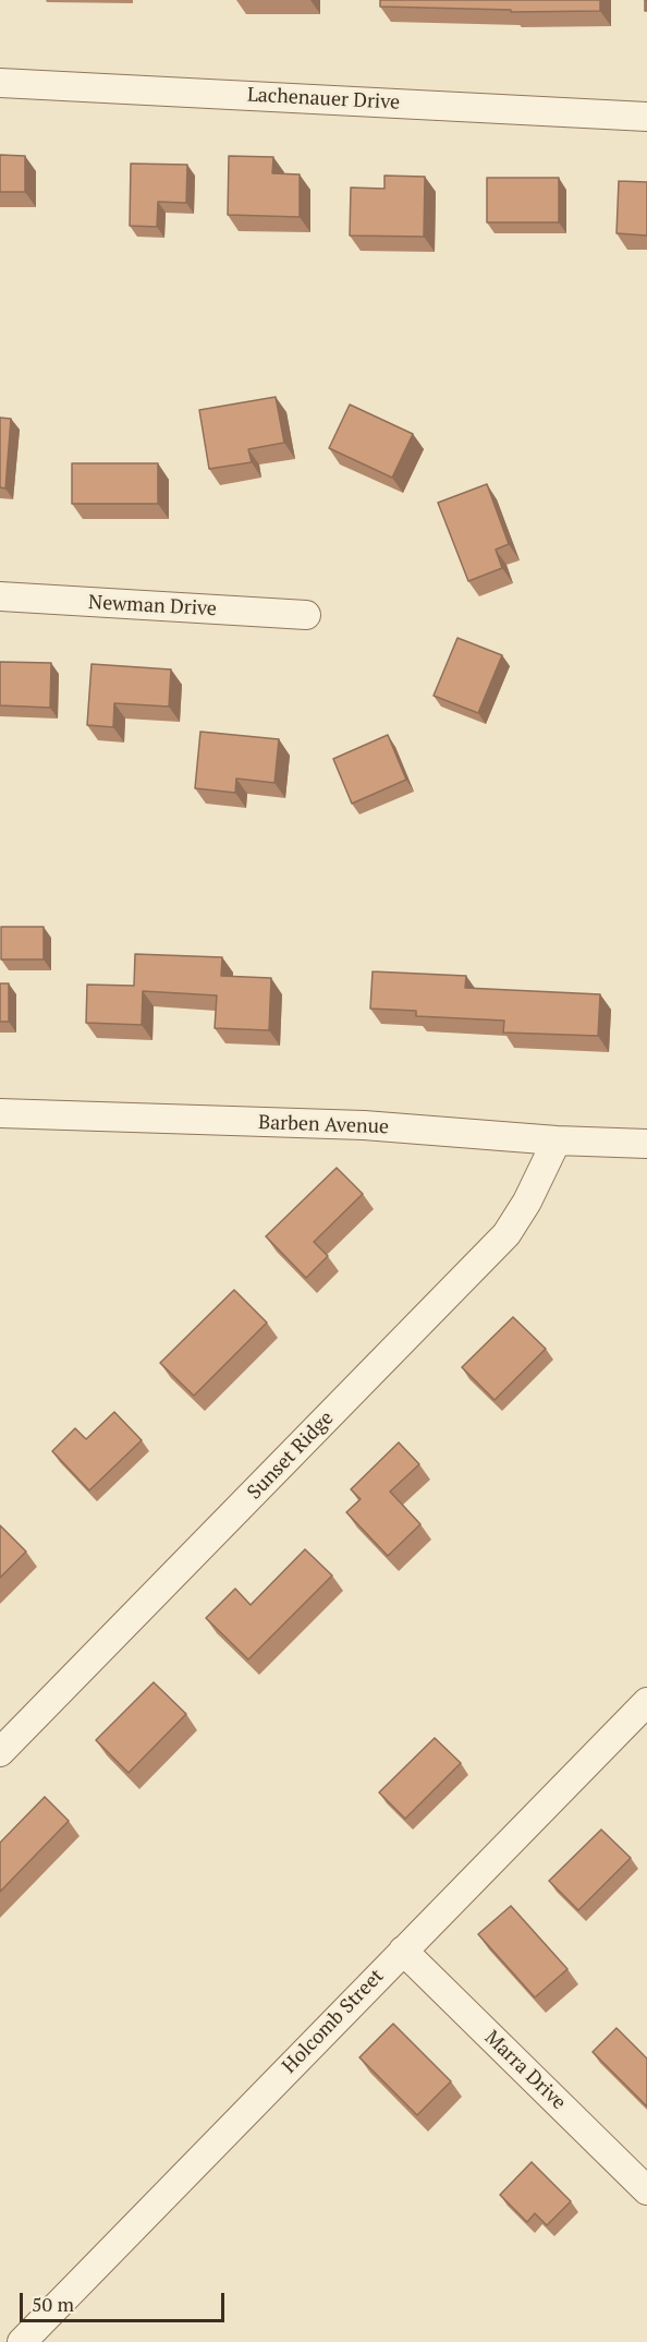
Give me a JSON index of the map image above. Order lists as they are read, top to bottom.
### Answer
{
  "streets": {
    "street": [
      "Lachenauer Drive",
      "Newman Drive",
      "Barben Avenue",
      "Sunset Ridge",
      "Holcomb Street",
      "Marra Drive"
    ]
  },
  "crossings": [
    ["Barben Avenue", "Sunset Ridge"],
    ["Holcomb Street", "Marra Drive"]
  ],
  "scale_bar": "50 m"
}
